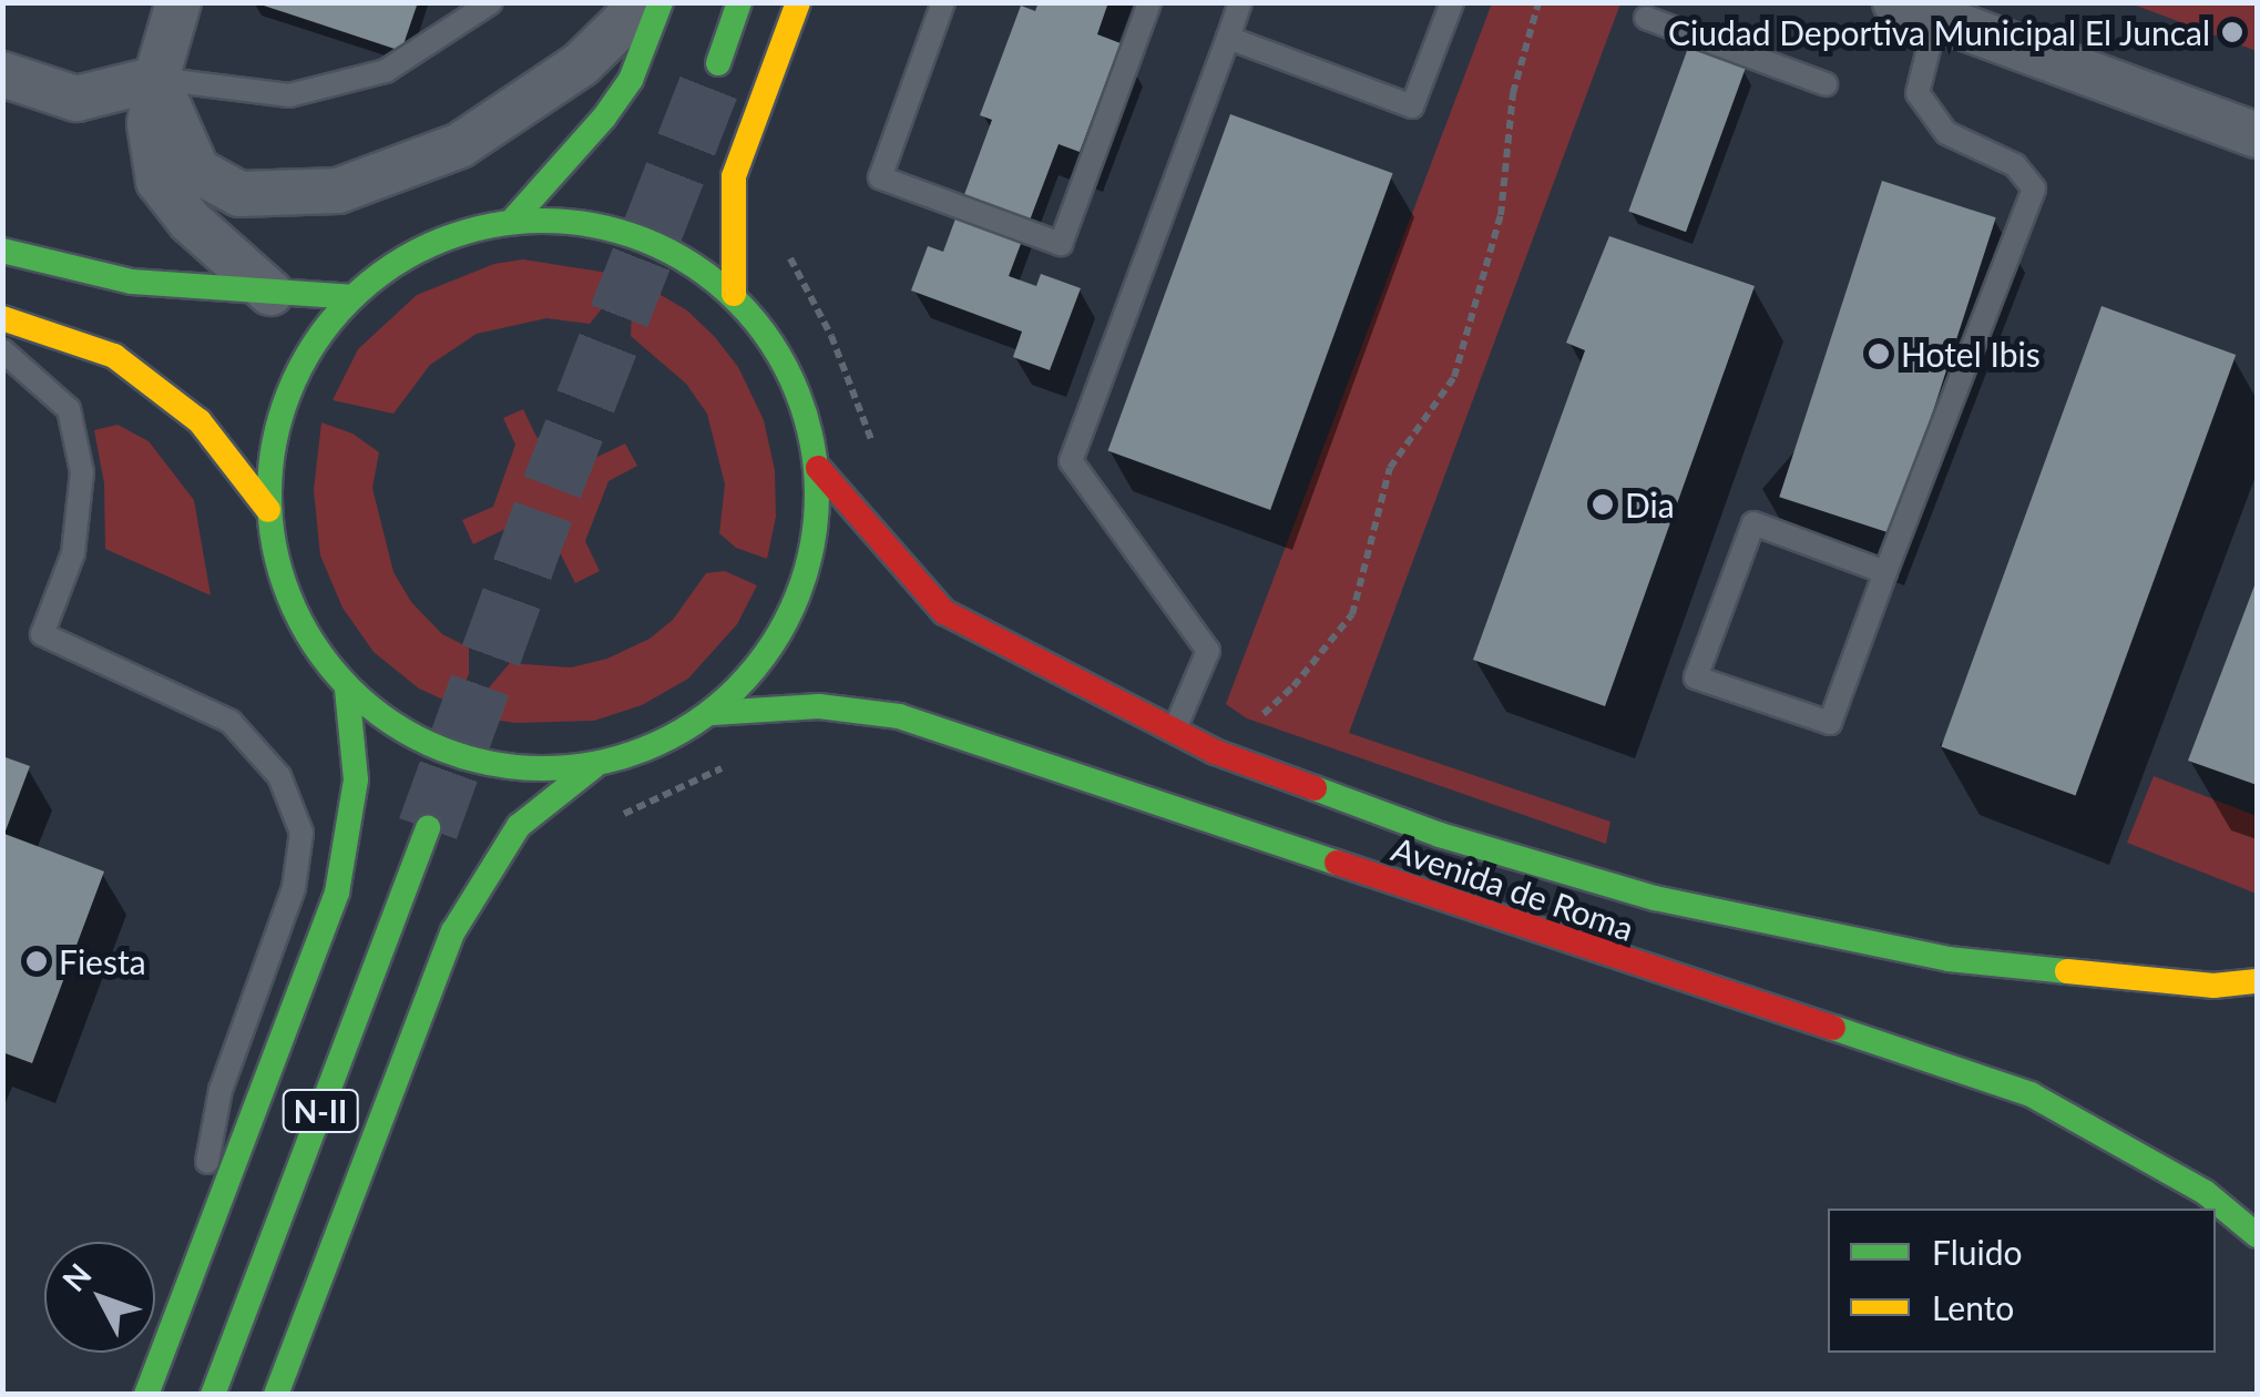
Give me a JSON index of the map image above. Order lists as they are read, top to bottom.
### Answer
{
  "streets": {
    "street": ["Avenida de Roma", "N-II"]
  },
  "places": [
    "Ciudad Deportiva Municipal El Juncal",
    "Hotel Ibis",
    "Dia",
    "Fiesta"
  ],
  "legend": ["Fluido", "Lento"],
  "north": "top left"
}
